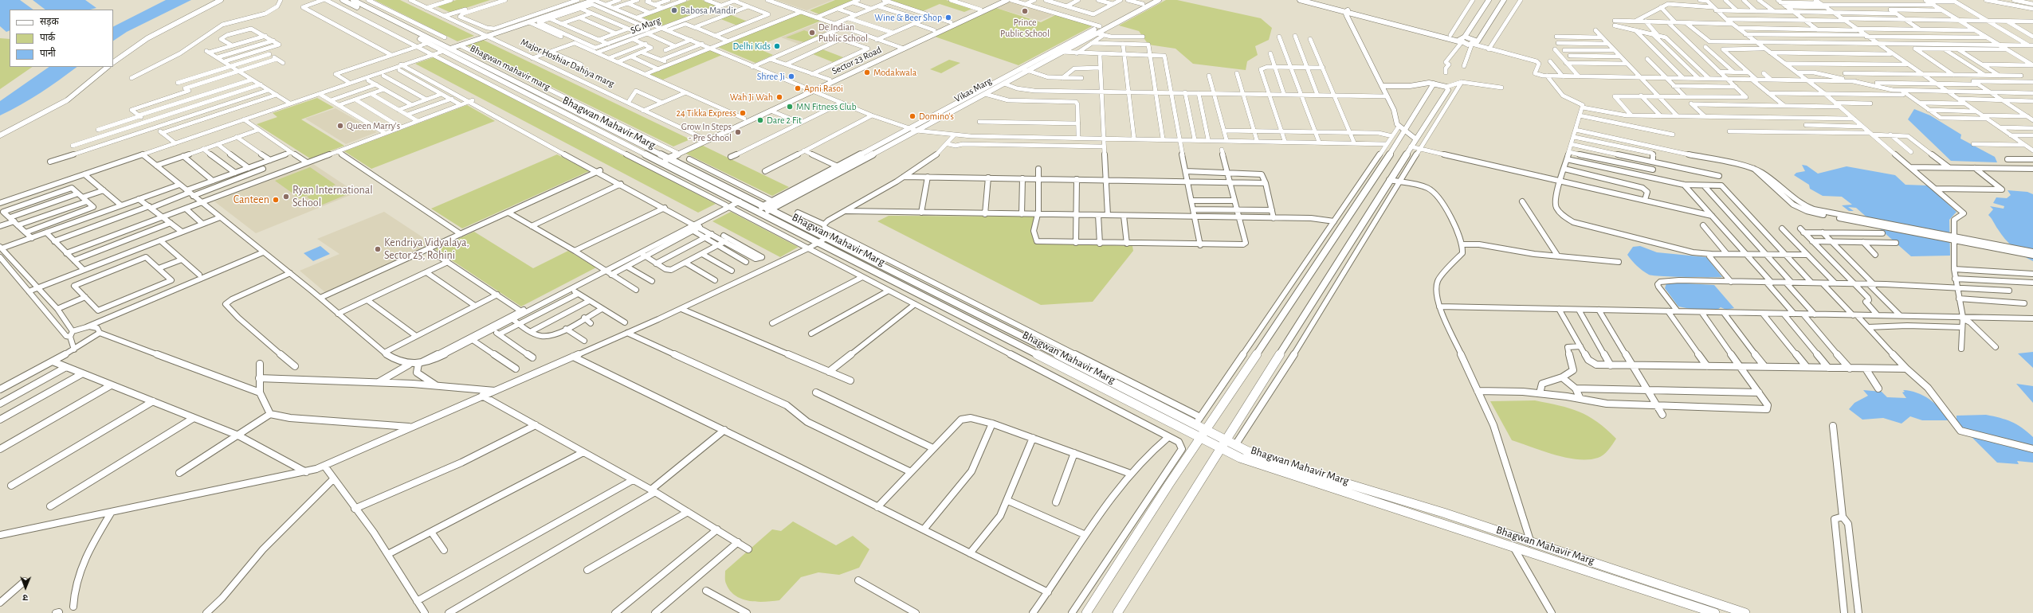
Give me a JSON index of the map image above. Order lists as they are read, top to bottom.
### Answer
{
  "streets": {
    "street": [
      "SG Marg",
      "Sector 23 Road",
      "Major Hoshiar Dahiya marg",
      "Vikas Marg",
      "Bhagwan Mahavir Marg"
    ]
  },
  "crossings": [
    ["Sector 23 Road", "Major Hoshiar Dahiya marg"],
    ["Sector 23 Road", "Bhagwan Mahavir Marg"],
    ["Vikas Marg", "Bhagwan Mahavir Marg"]
  ],
  "places": [
    "Babosa Mandir",
    "Prince Public School",
    "Wine & Beer Shop",
    "De Indian Public School",
    "Delhi Kids",
    "Modakwala",
    "Shree Ji",
    "Apni Rasoi",
    "Wah Ji Wah",
    "MN Fitness Club",
    "24 Tikka Express",
    "Domino's",
    "Dare 2 Fit",
    "Queen Marry's",
    "Grow In Steps - Pre School",
    "Ryan International School",
    "Canteen",
    "Kendriya Vidyalaya, Sector 25, Rohini"
  ],
  "legend": ["सड़क", "पार्क", "पानी"],
  "north": "bottom"
}
